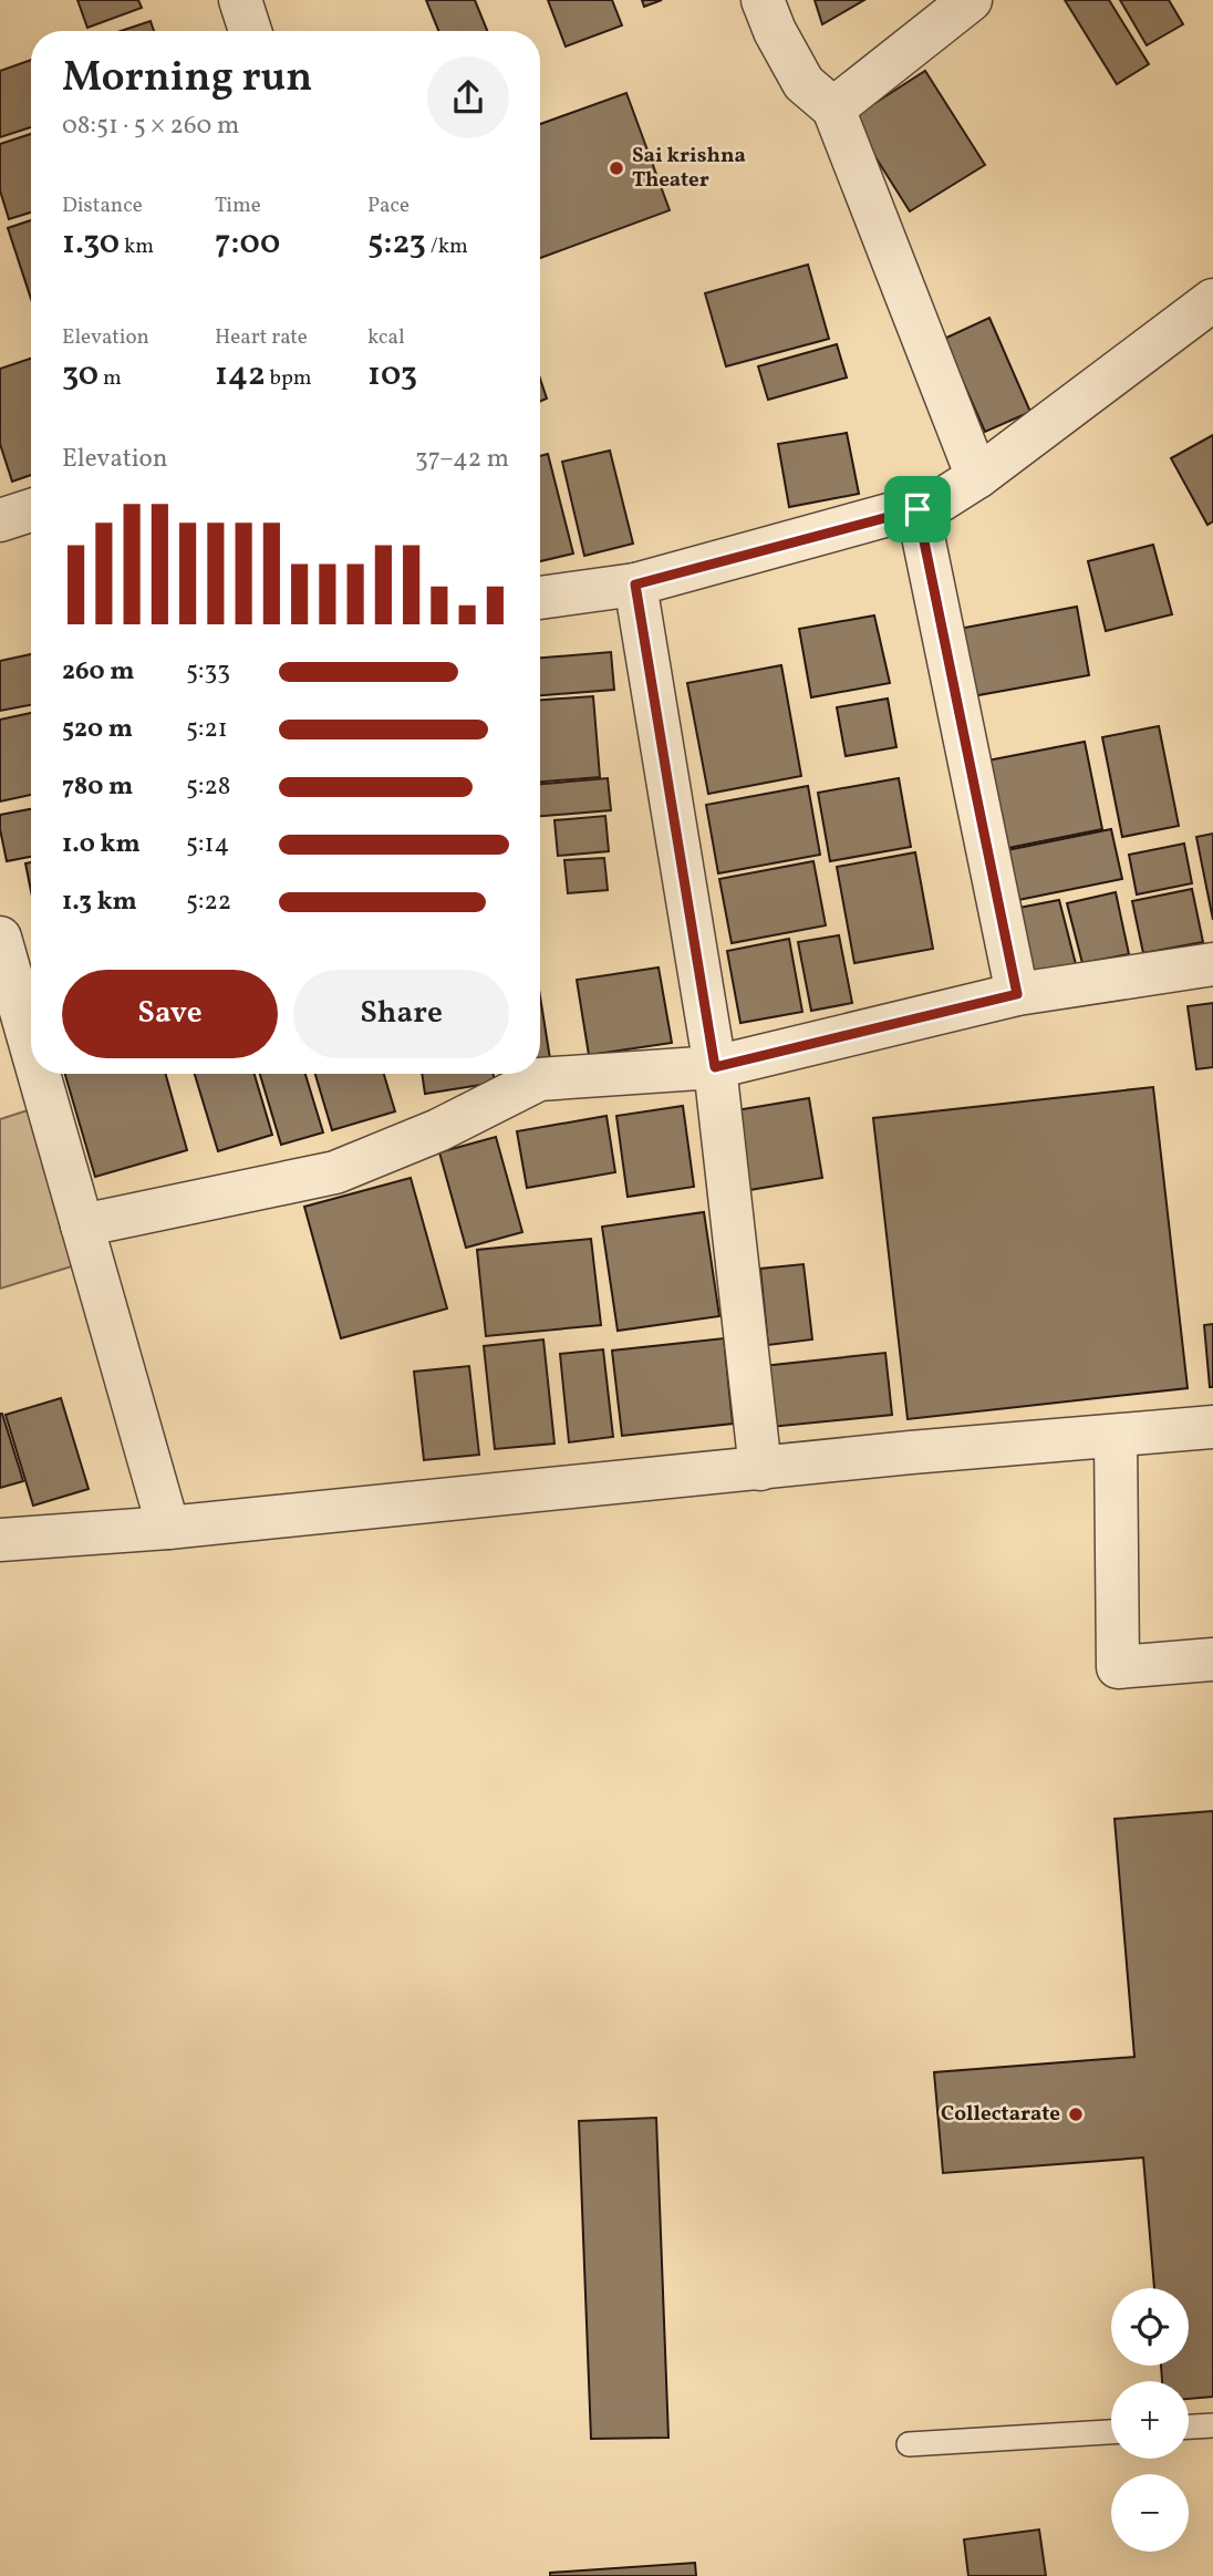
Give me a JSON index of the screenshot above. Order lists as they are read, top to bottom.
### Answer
{
  "places": ["Sai krishna Theater", "Collectarate"],
  "page": {
    "heading": ["Morning run", "08:51 · 5 × 260 m"],
    "stats": [
      ["Distance", "1.30 km"],
      ["Time", "7:00"],
      ["Pace", "5:23 /km"],
      ["Elevation", "30 m"],
      ["Heart rate", "142 bpm"],
      ["kcal", "103"]
    ],
    "chart": ["Elevation", "37–42 m"],
    "list": [
      {
        "name": "260 m",
        "note": "5:33"
      },
      {
        "name": "520 m",
        "note": "5:21"
      },
      {
        "name": "780 m",
        "note": "5:28"
      },
      {
        "name": "1.0 km",
        "note": "5:14"
      },
      {
        "name": "1.3 km",
        "note": "5:22"
      }
    ],
    "buttons": ["Save", "Share"],
    "map_buttons": ["+", "−"]
  }
}
